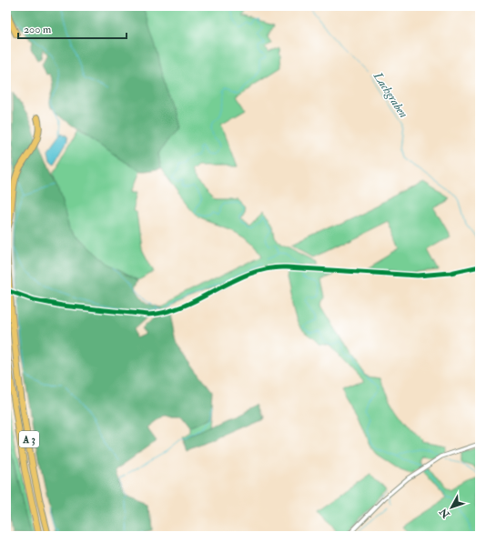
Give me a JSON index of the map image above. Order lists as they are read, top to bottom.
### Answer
{
  "streets": {
    "highway": ["A 3"]
  },
  "water": ["Lachgraben"],
  "scale_bar": "200 m",
  "north": "bottom left"
}
